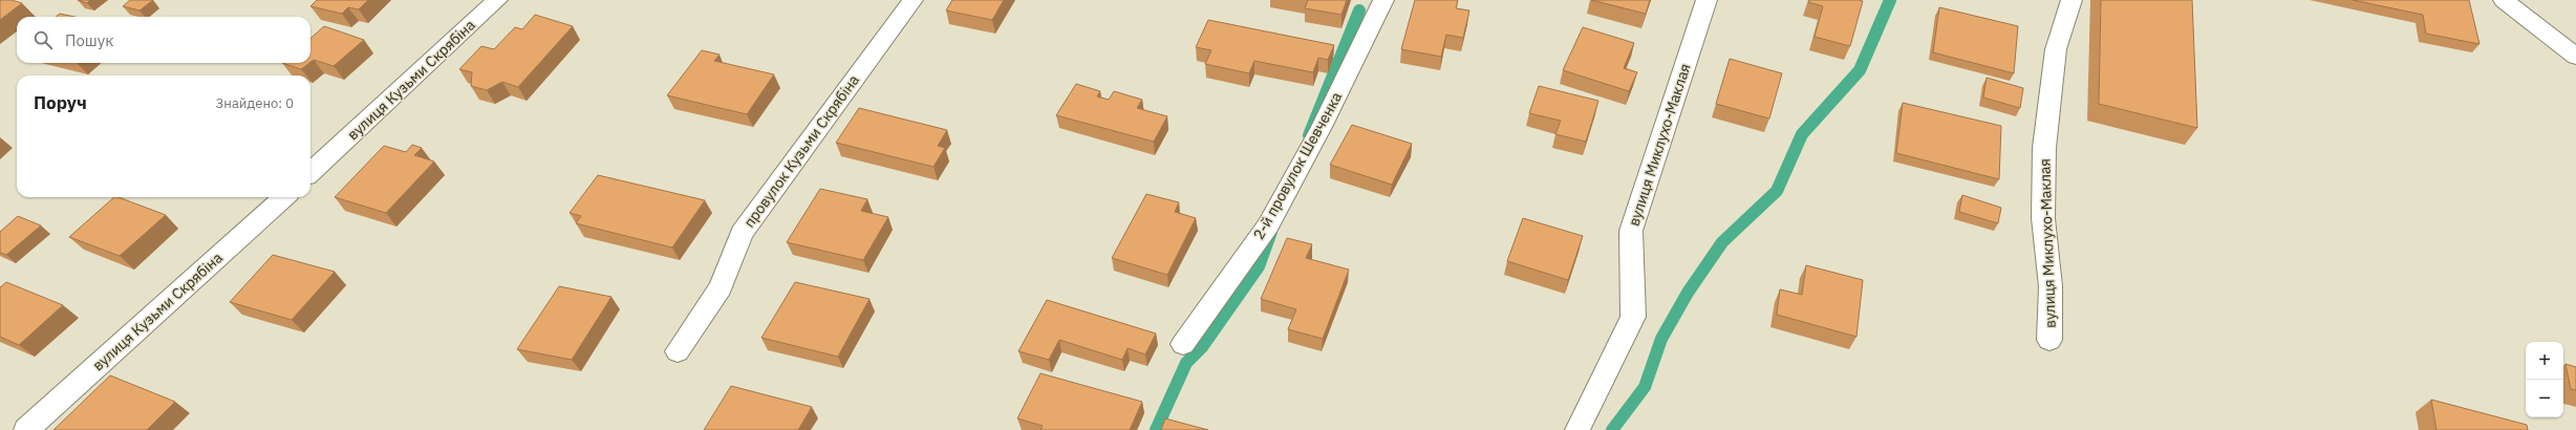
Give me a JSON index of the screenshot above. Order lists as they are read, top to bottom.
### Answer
{
  "streets": {
    "street": [
      "вулиця Кузьми Скрябіна",
      "вулиця Миклухо-Маклая",
      "провулок Кузьми Скрябіна",
      "2-й провулок Шевченка"
    ]
  },
  "page": {
    "search": "Пошук",
    "heading": ["Поруч", "Знайдено: 0"],
    "map_buttons": ["+", "−"]
  }
}
